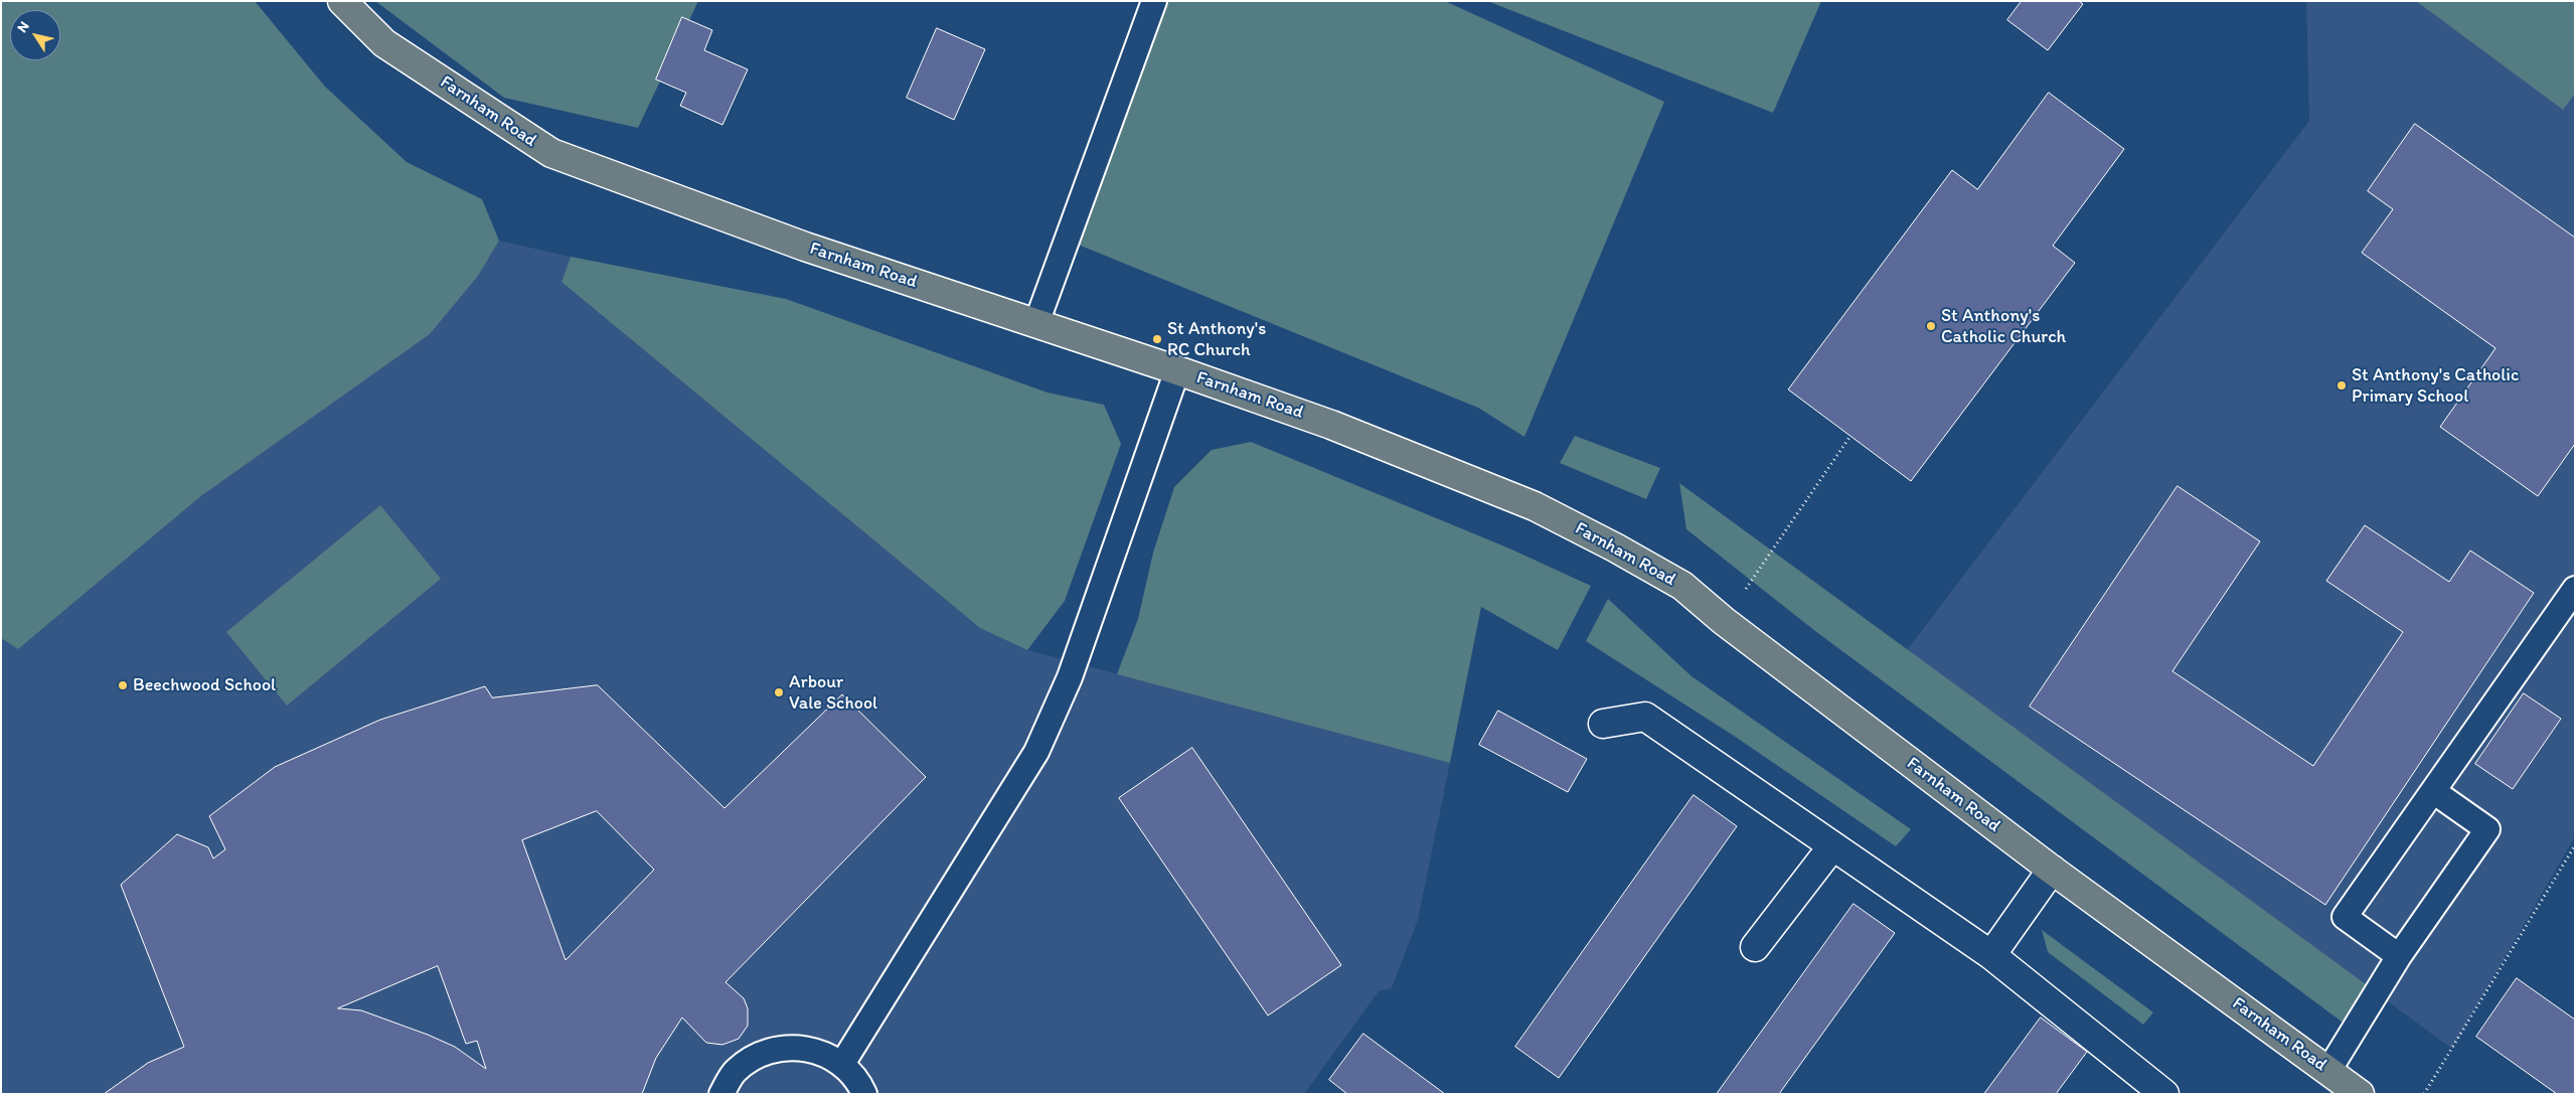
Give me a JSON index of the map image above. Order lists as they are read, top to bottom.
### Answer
{
  "streets": {
    "main road": ["Farnham Road"]
  },
  "places": [
    "St Anthony's Catholic Church",
    "St Anthony's RC Church",
    "St Anthony's Catholic Primary School",
    "Beechwood School",
    "Arbour Vale School"
  ],
  "north": "top left"
}
